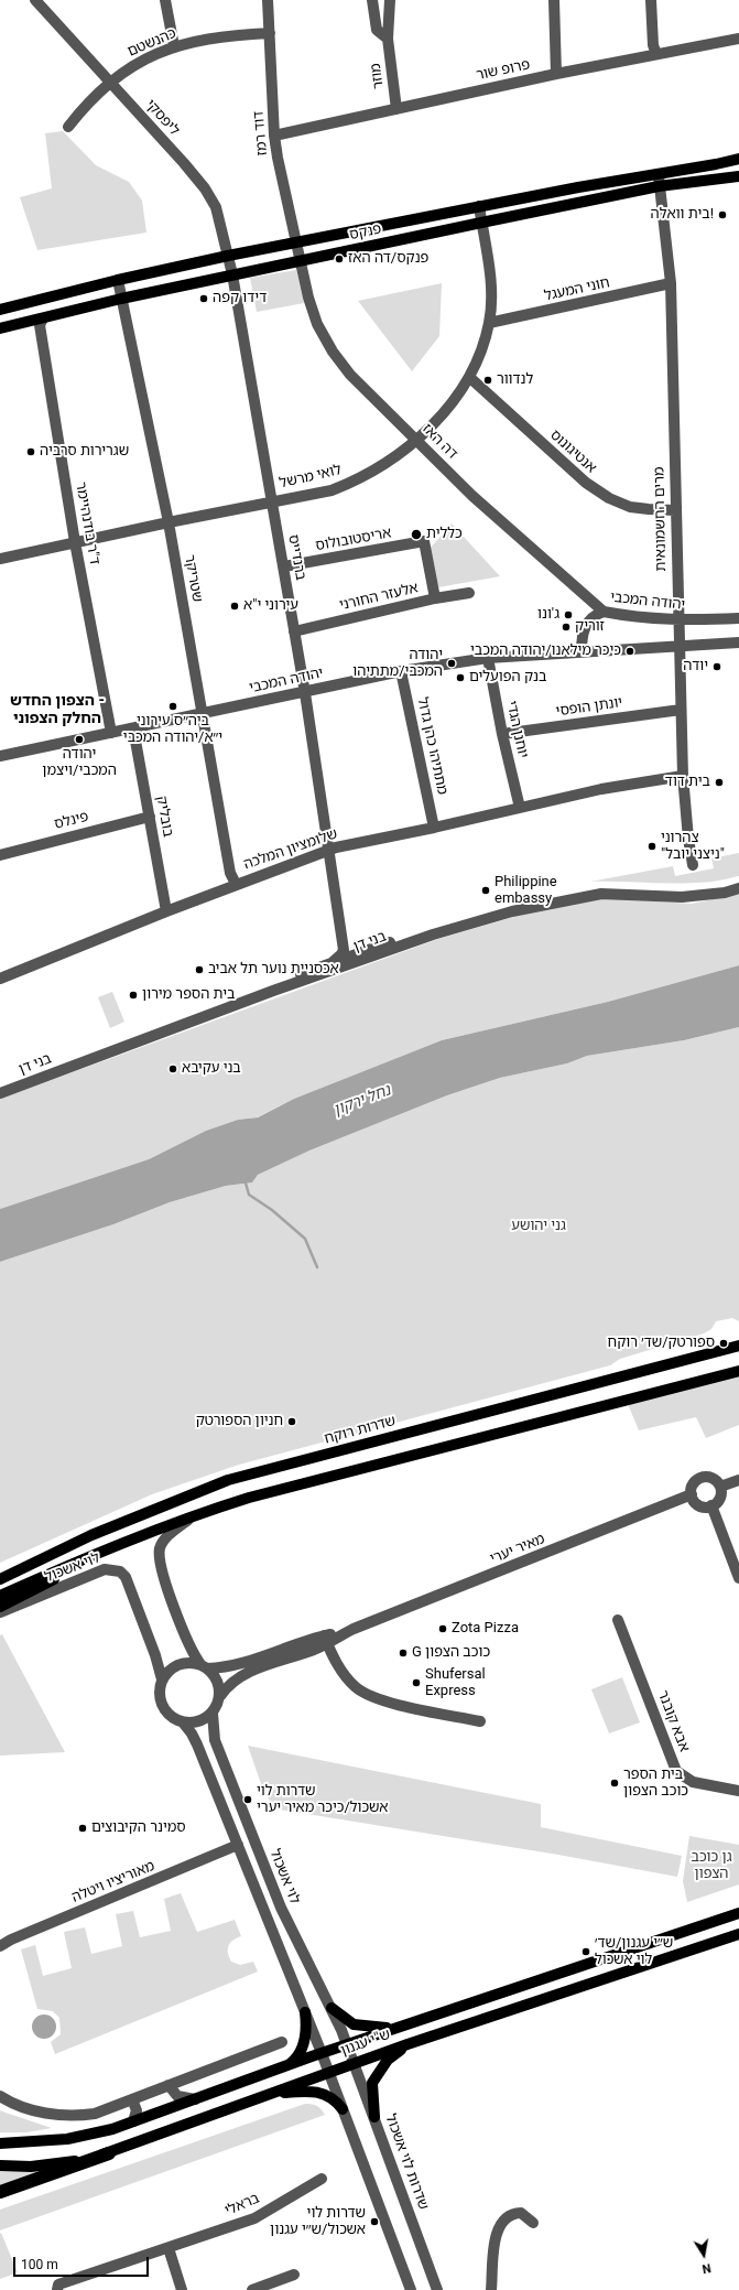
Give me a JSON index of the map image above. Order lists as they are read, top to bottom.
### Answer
{
  "streets": {
    "main road": ["פנקס", "שדרות רוקח", "ש''י עגנון"],
    "street": [
      "כהנשטם",
      "פרופ שור",
      "מוזר",
      "ליפסקי",
      "דוד רמז",
      "חוני המעגל",
      "דה האז",
      "אנטיגונוס",
      "לואי מרשל",
      "מרים החשמונאית",
      "ד\"ר בודנהיימר",
      "אריסטובולוס",
      "ברנדייס",
      "שטריקר",
      "אלעזר החורני",
      "יהודה המכבי",
      "יונתן הופסי",
      "יוחנן הגדי",
      "מתתיהו כהן גדול",
      "בובליק",
      "פינלס",
      "שלומציון המלכה",
      "בני דן",
      "מאיר יערי",
      "לוי אשכול",
      "אבא קובנר",
      "מאוריציו ויטלה",
      "שדרות לוי אשכול",
      "בראלי"
    ]
  },
  "crossings": [
    ["כהנשטם", "ליפסקי"],
    ["כהנשטם", "דוד רמז"],
    ["פרופ שור", "מוזר"],
    ["פרופ שור", "דוד רמז"],
    ["ליפסקי", "פנקס"],
    ["ליפסקי", "ברנדייס"],
    ["דוד רמז", "פנקס"],
    ["דוד רמז", "דה האז"],
    ["פנקס", "דה האז"],
    ["פנקס", "לואי מרשל"],
    ["פנקס", "מרים החשמונאית"],
    ["פנקס", "ד\"ר בודנהיימר"],
    ["פנקס", "ברנדייס"],
    ["פנקס", "שטריקר"],
    ["חוני המעגל", "לואי מרשל"],
    ["חוני המעגל", "מרים החשמונאית"],
    ["דה האז", "לואי מרשל"],
    ["דה האז", "יהודה המכבי"],
    ["אנטיגונוס", "לואי מרשל"],
    ["אנטיגונוס", "מרים החשמונאית"],
    ["לואי מרשל", "ד\"ר בודנהיימר"],
    ["לואי מרשל", "ברנדייס"],
    ["לואי מרשל", "שטריקר"],
    ["מרים החשמונאית", "יהודה המכבי"],
    ["מרים החשמונאית", "יונתן הופסי"],
    ["מרים החשמונאית", "שלומציון המלכה"],
    ["ד\"ר בודנהיימר", "יהודה המכבי"],
    ["אריסטובולוס", "ברנדייס"],
    ["אריסטובולוס", "אלעזר החורני"],
    ["ברנדייס", "אלעזר החורני"],
    ["ברנדייס", "יהודה המכבי"],
    ["ברנדייס", "שלומציון המלכה"],
    ["ברנדייס", "בני דן"],
    ["שטריקר", "יהודה המכבי"],
    ["שטריקר", "שלומציון המלכה"],
    ["יהודה המכבי", "יוחנן הגדי"],
    ["יהודה המכבי", "מתתיהו כהן גדול"],
    ["יהודה המכבי", "בובליק"],
    ["יונתן הופסי", "יוחנן הגדי"],
    ["יוחנן הגדי", "שלומציון המלכה"],
    ["מתתיהו כהן גדול", "שלומציון המלכה"],
    ["בובליק", "פינלס"],
    ["בובליק", "שלומציון המלכה"],
    ["מאיר יערי", "לוי אשכול"],
    ["לוי אשכול", "ש''י עגנון"],
    ["לוי אשכול", "שדרות לוי אשכול"],
    ["ש''י עגנון", "שדרות לוי אשכול"]
  ],
  "districts": ["הצפון החדש - החלק הצפוני"],
  "water": ["נחל ירקון"],
  "parks": ["גני יהושע", "גן כוכב הצפון"],
  "places": [
    "בית וואלה!",
    "פנקס/דה האז",
    "דידו קפה",
    "לנדוור",
    "שגרירות סרביה",
    "כללית",
    "עירוני י\"א",
    "ג'ונו",
    "זוריק",
    "כיכר מילאנו/יהודה המכבי",
    "יהודה המכבי/מתתיהו",
    "יודה",
    "בנק הפועלים",
    "ביה״ס עירוני י״א/יהודה המכבי",
    "יהודה המכבי/ויצמן",
    "בית דוד",
    "צהרוני \"ניצני יובל\"",
    "Philippine embassy",
    "אכסניית נוער תל אביב",
    "בית הספר מירון",
    "בני עקיבא",
    "ספורטק/שד׳ רוקח",
    "חניון הספורטק",
    "Zota Pizza",
    "G כוכב הצפון",
    "Shufersal Express",
    "בית הספר כוכב הצפון",
    "שדרות לוי אשכול/כיכר מאיר יערי",
    "סמינר הקיבוצים",
    "ש״י עגנון/שד׳ לוי אשכול",
    "שדרות לוי אשכול/ש״י עגנון"
  ],
  "scale_bar": "100 m",
  "north": "bottom"
}
